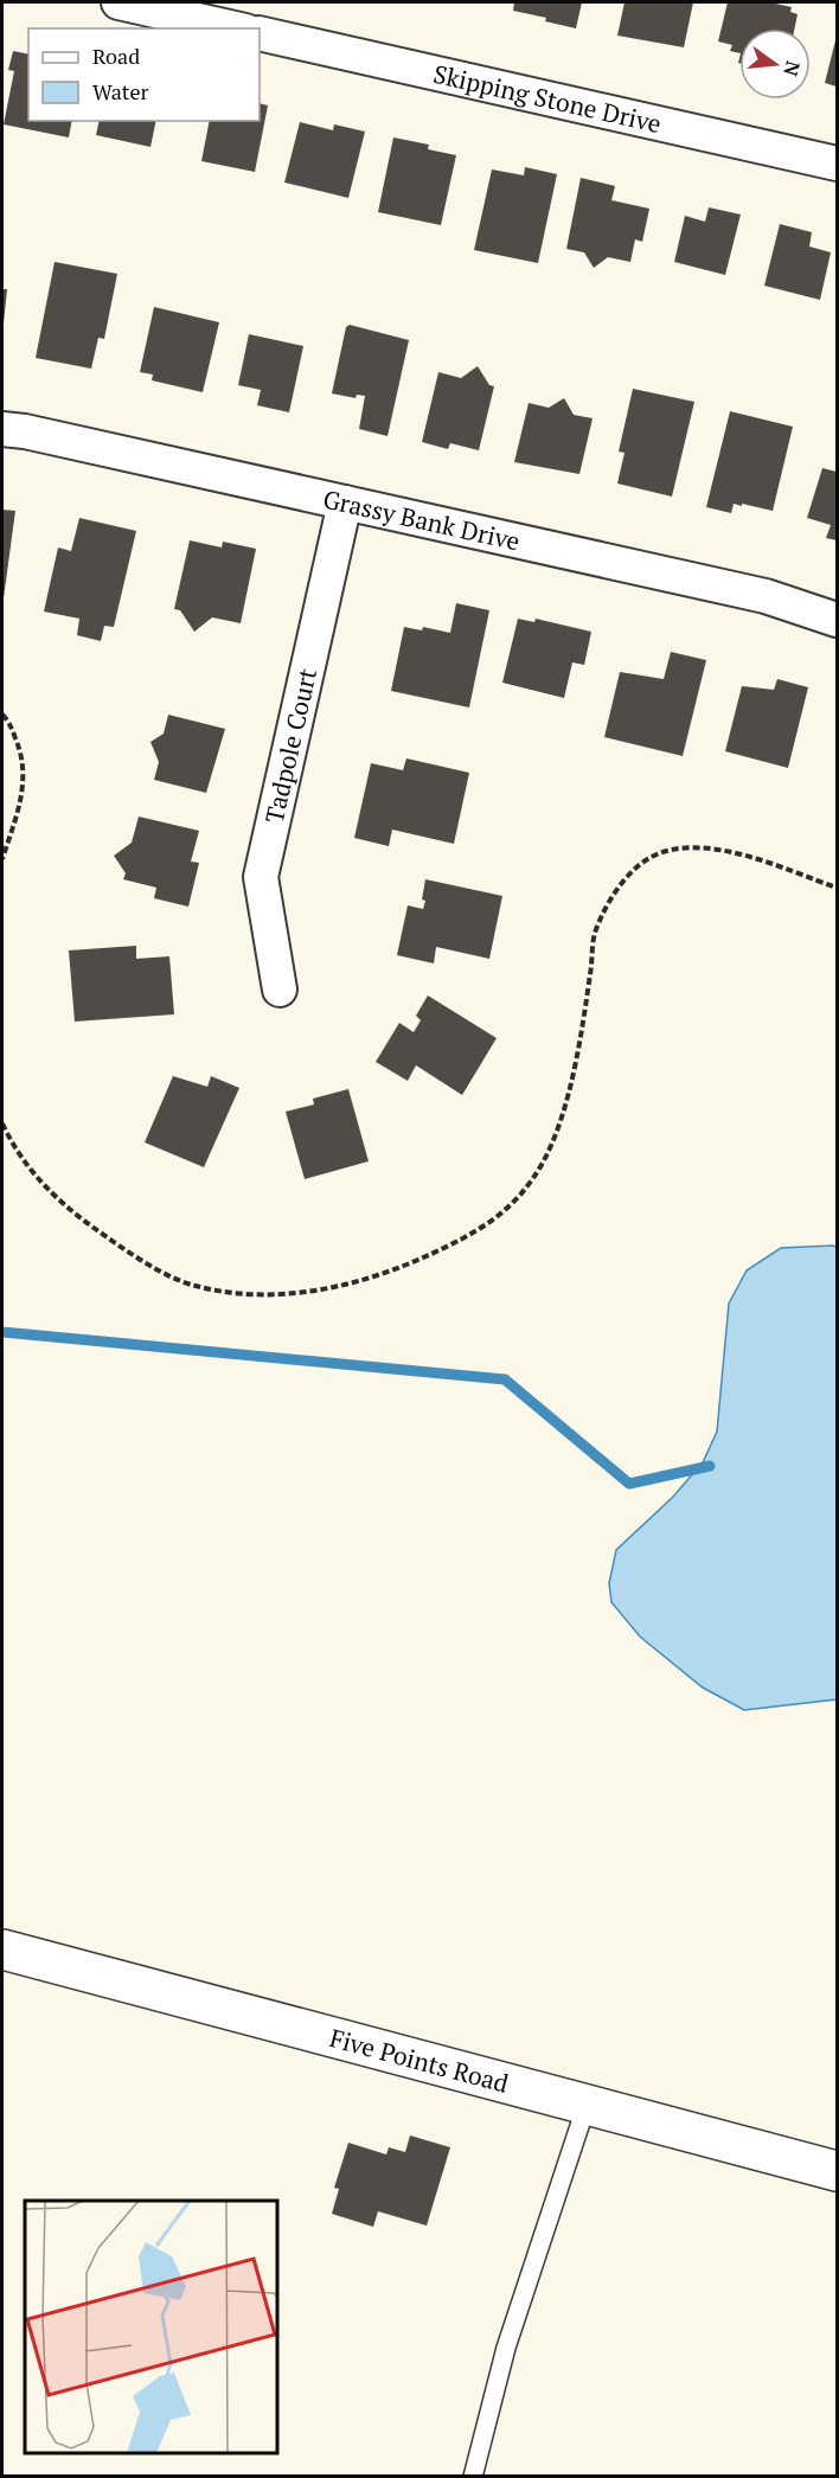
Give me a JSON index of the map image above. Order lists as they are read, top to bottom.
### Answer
{
  "streets": {
    "street": [
      "Skipping Stone Drive",
      "Grassy Bank Drive",
      "Tadpole Court",
      "Five Points Road"
    ]
  },
  "crossings": [
    ["Grassy Bank Drive", "Tadpole Court"]
  ],
  "legend": ["Road", "Water"],
  "north": "right"
}
